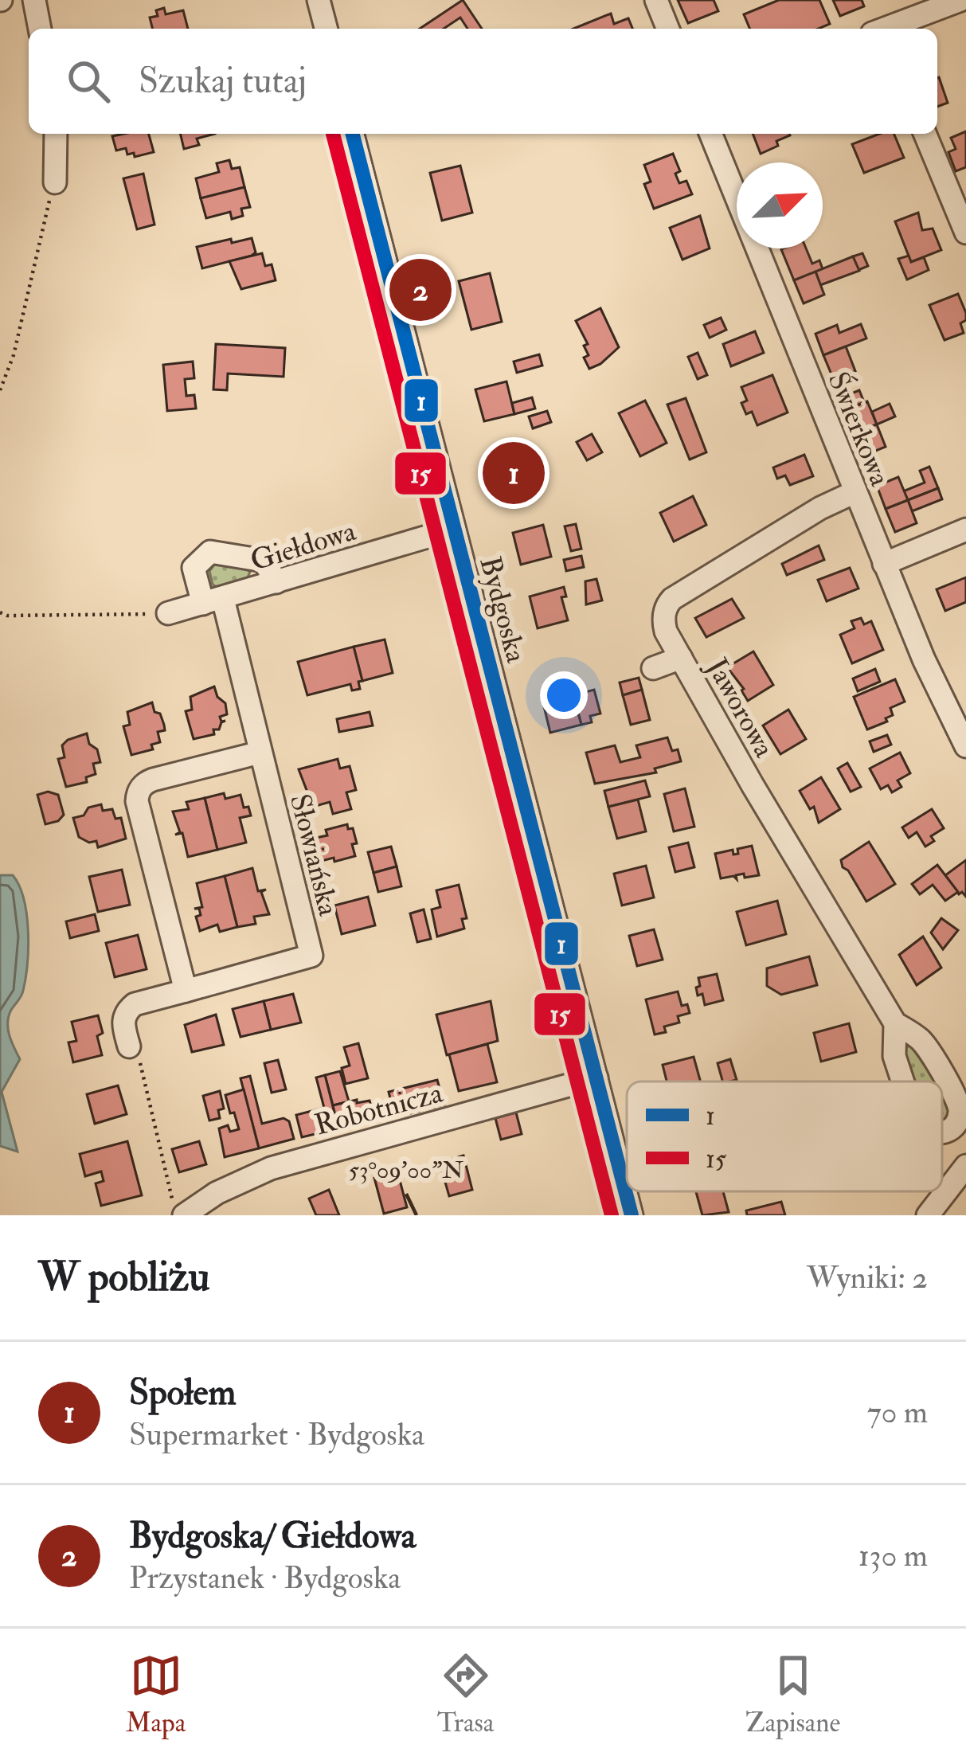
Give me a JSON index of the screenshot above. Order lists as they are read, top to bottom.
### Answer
{
  "streets": {
    "street": [
      "Świerkowa",
      "Giełdowa",
      "Bydgoska",
      "Jaworowa",
      "Słowiańska",
      "Robotnicza"
    ]
  },
  "crossings": [
    ["Świerkowa", "Jaworowa"],
    ["Giełdowa", "Bydgoska"],
    ["Giełdowa", "Słowiańska"],
    ["Bydgoska", "Robotnicza"]
  ],
  "lines": ["transit line 1", "transit line 15"],
  "legend": ["1", "15"],
  "north": "top right",
  "page": {
    "search": "Szukaj tutaj",
    "pins": ["2", "1"],
    "heading": ["W pobliżu", "Wyniki: 2"],
    "list": [
      {
        "mark": "1",
        "name": "Społem",
        "note": "Supermarket · Bydgoska",
        "value": "70 m"
      },
      {
        "mark": "2",
        "name": "Bydgoska/ Giełdowa",
        "note": "Przystanek · Bydgoska",
        "value": "130 m"
      }
    ],
    "nav": ["Mapa", "Trasa", "Zapisane"]
  },
  "coordinates": ["53°09'00\"N"]
}
